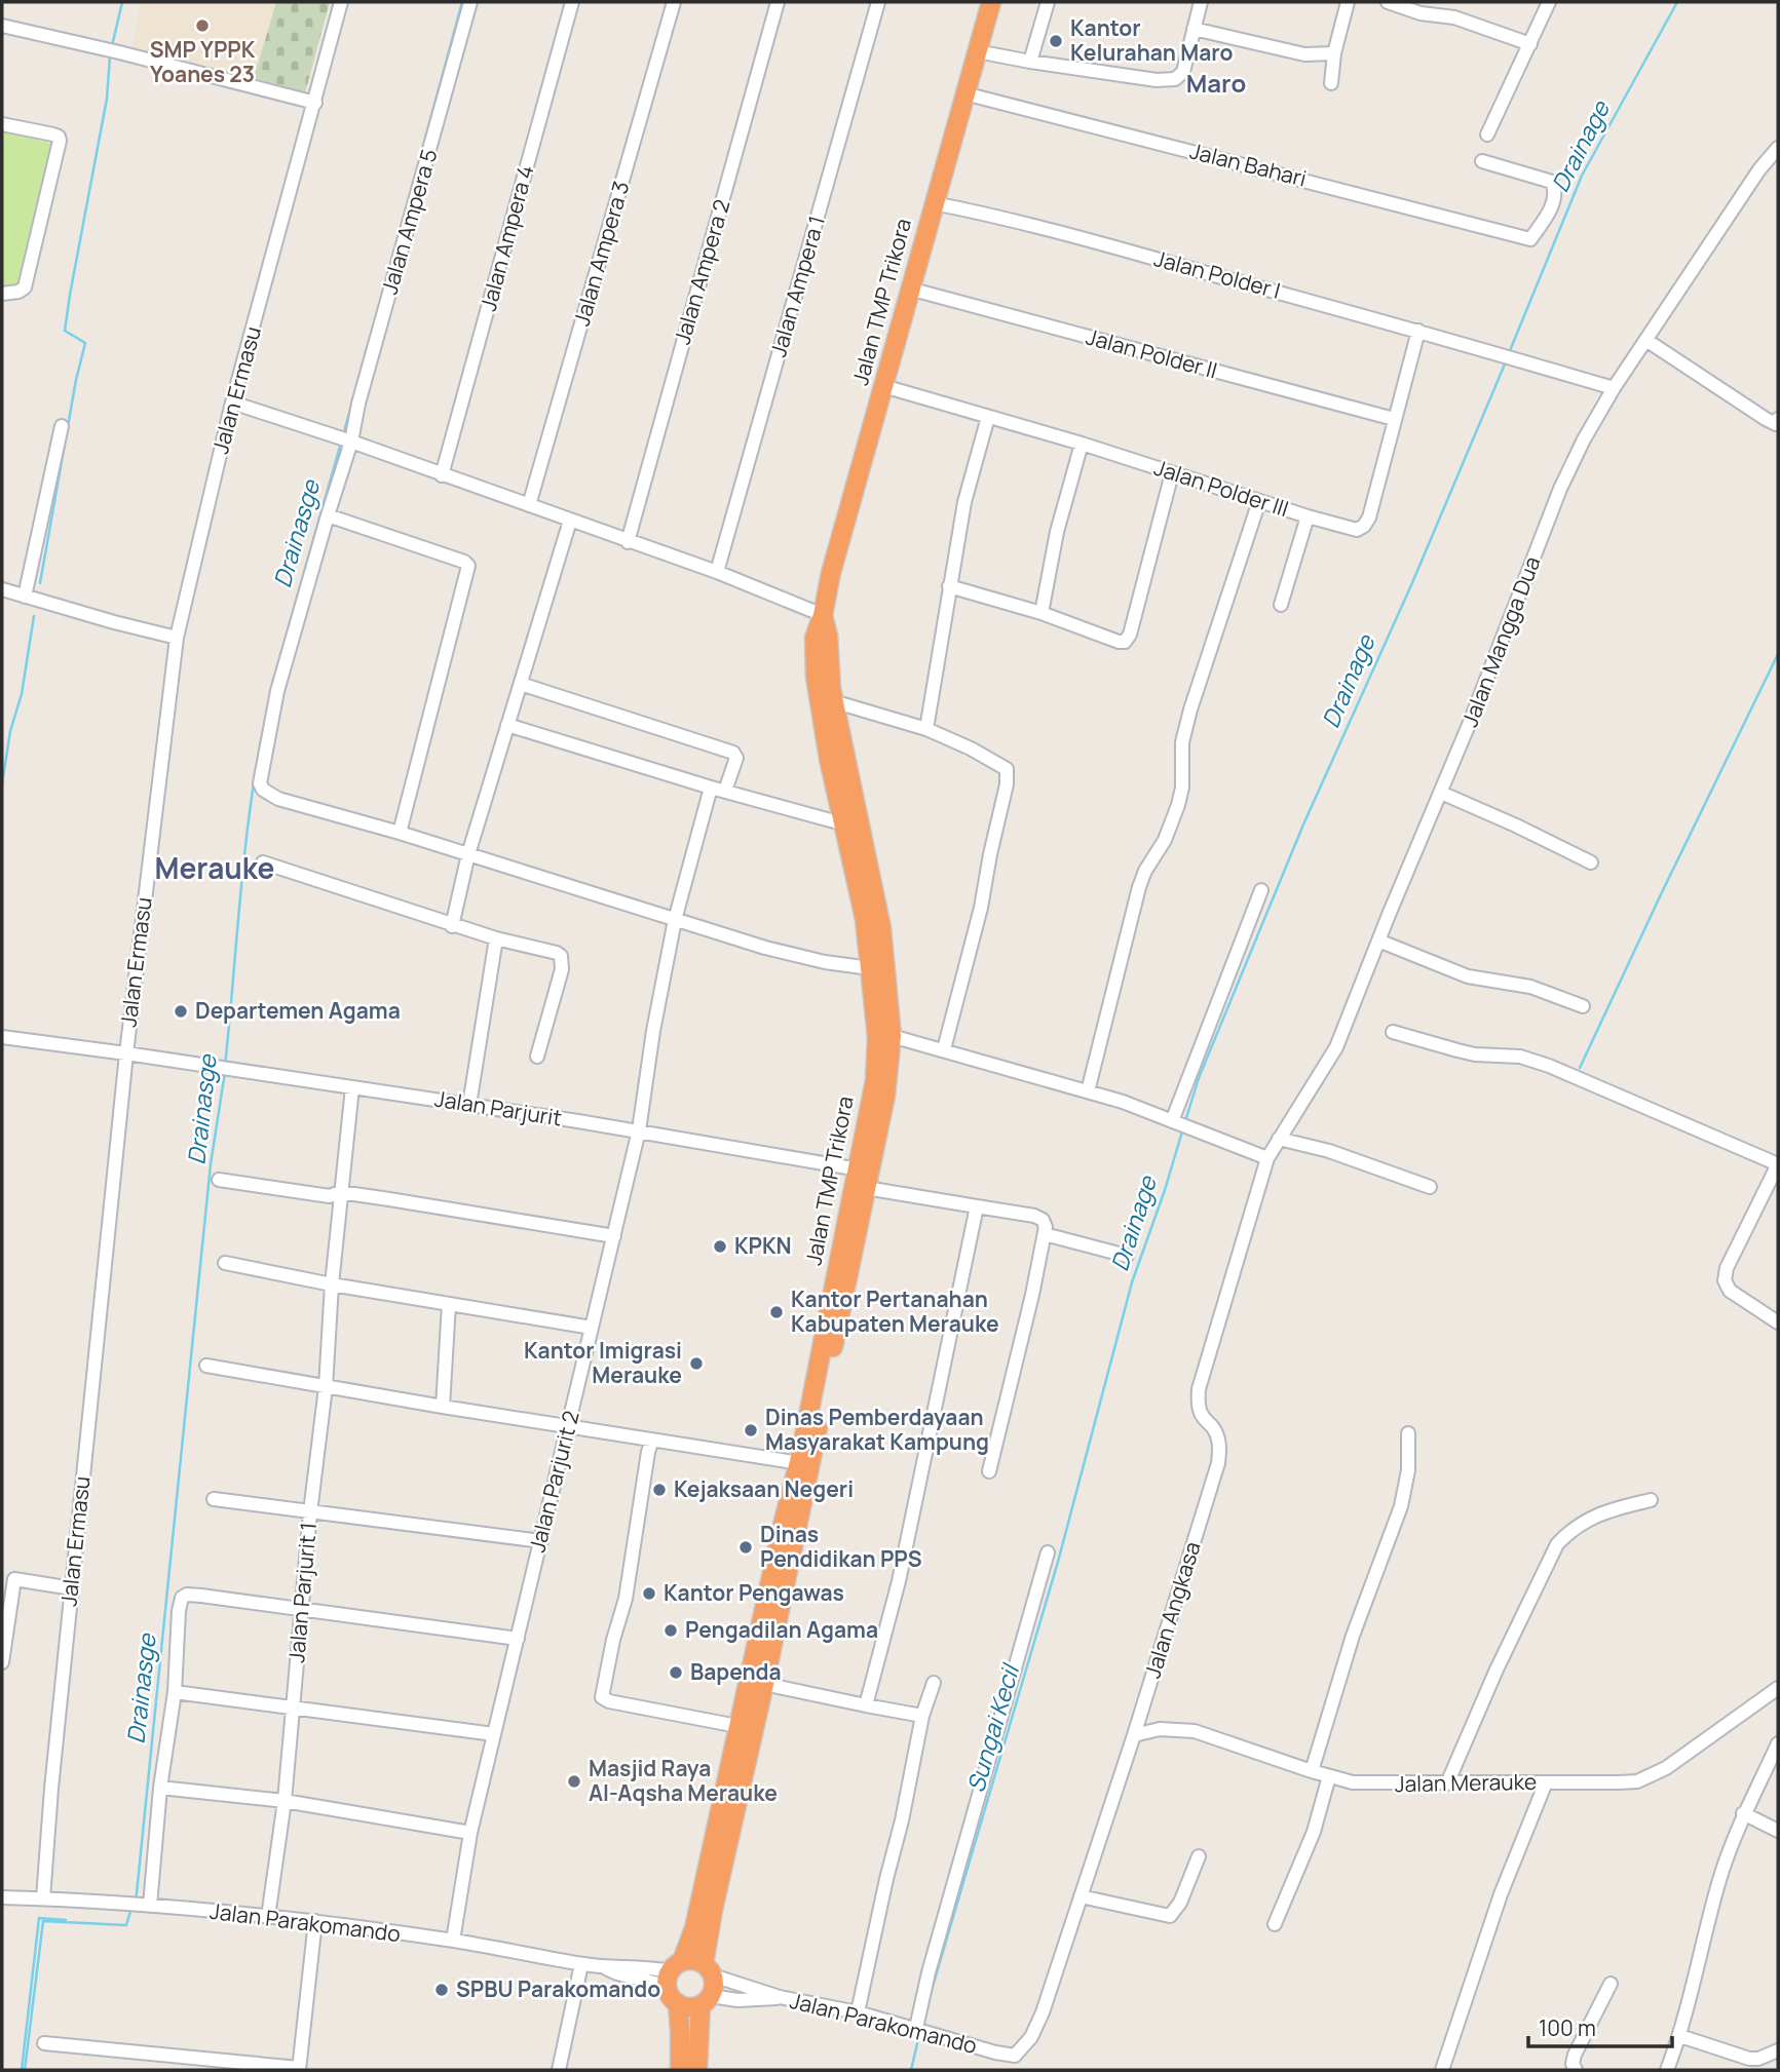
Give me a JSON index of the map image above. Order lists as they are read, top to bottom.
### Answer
{
  "streets": {
    "highway": ["Jalan TMP Trikora"],
    "street": [
      "Jalan Bahari",
      "Jalan Ampera 5",
      "Jalan Ampera 4",
      "Jalan Ampera 3",
      "Jalan Ampera 2",
      "Jalan Polder I",
      "Jalan Ampera 1",
      "Jalan Polder II",
      "Jalan Ermasu",
      "Jalan Polder III",
      "Jalan Mangga Dua",
      "Jalan Parjurit",
      "Jalan Parjurit 2",
      "Jalan Parjurit 1",
      "Jalan Angkasa",
      "Jalan Merauke",
      "Jalan Parakomando"
    ]
  },
  "crossings": [
    ["Jalan Bahari", "Jalan TMP Trikora"],
    ["Jalan Polder I", "Jalan TMP Trikora"],
    ["Jalan Polder I", "Jalan Polder III"],
    ["Jalan Polder I", "Jalan Mangga Dua"],
    ["Jalan TMP Trikora", "Jalan Polder II"],
    ["Jalan TMP Trikora", "Jalan Polder III"],
    ["Jalan TMP Trikora", "Jalan Parjurit"],
    ["Jalan TMP Trikora", "Jalan Parakomando"],
    ["Jalan Polder II", "Jalan Polder III"],
    ["Jalan Ermasu", "Jalan Parjurit"],
    ["Jalan Ermasu", "Jalan Parakomando"],
    ["Jalan Mangga Dua", "Jalan Angkasa"],
    ["Jalan Parjurit", "Jalan Parjurit 2"],
    ["Jalan Parjurit", "Jalan Parjurit 1"],
    ["Jalan Parjurit 1", "Jalan Parakomando"],
    ["Jalan Angkasa", "Jalan Merauke"],
    ["Jalan Angkasa", "Jalan Parakomando"]
  ],
  "districts": ["Maro", "Merauke"],
  "water": ["Drainage", "Drainasge", "Sungai Kecil"],
  "places": [
    "SMP YPPK Yoanes 23",
    "Kantor Kelurahan Maro",
    "Departemen Agama",
    "KPKN",
    "Kantor Pertanahan Kabupaten Merauke",
    "Kantor Imigrasi Merauke",
    "Dinas Pemberdayaan Masyarakat Kampung",
    "Kejaksaan Negeri",
    "Dinas Pendidikan PPS",
    "Kantor Pengawas",
    "Pengadilan Agama",
    "Bapenda",
    "Masjid Raya Al-Aqsha Merauke",
    "SPBU Parakomando"
  ],
  "scale_bar": "100 m"
}
